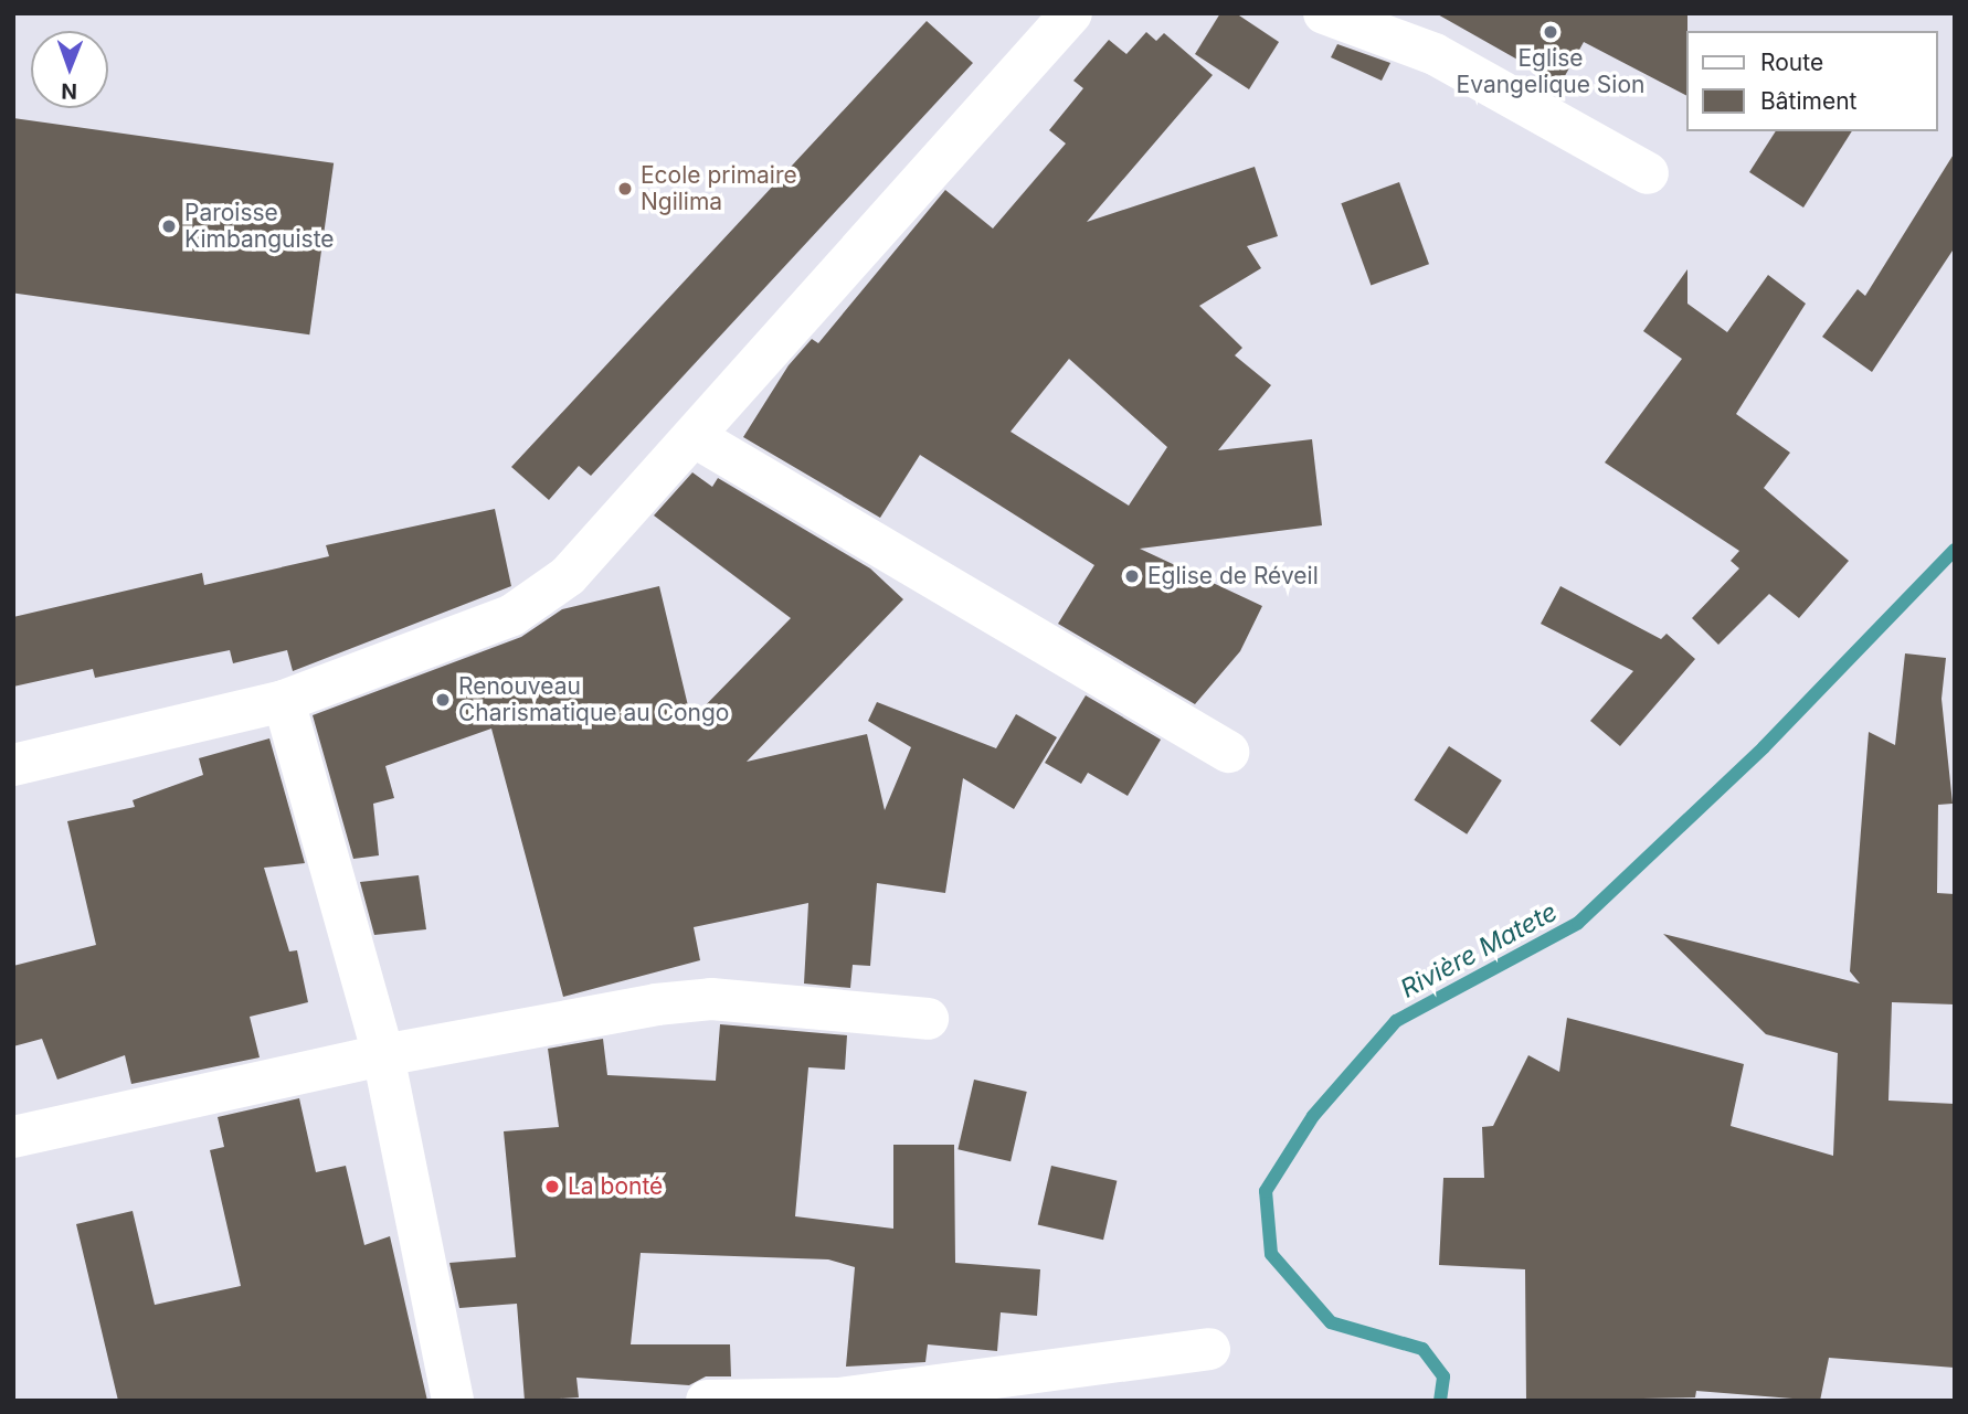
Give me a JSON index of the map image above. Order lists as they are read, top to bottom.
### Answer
{
  "water": ["Rivière Matete"],
  "places": [
    "Eglise Evangelique Sion",
    "Ecole primaire Ngilima",
    "Paroisse Kimbanguiste",
    "Eglise de Réveil",
    "Renouveau Charismatique au Congo",
    "La bonté"
  ],
  "legend": ["Route", "Bâtiment"],
  "north": "bottom"
}
